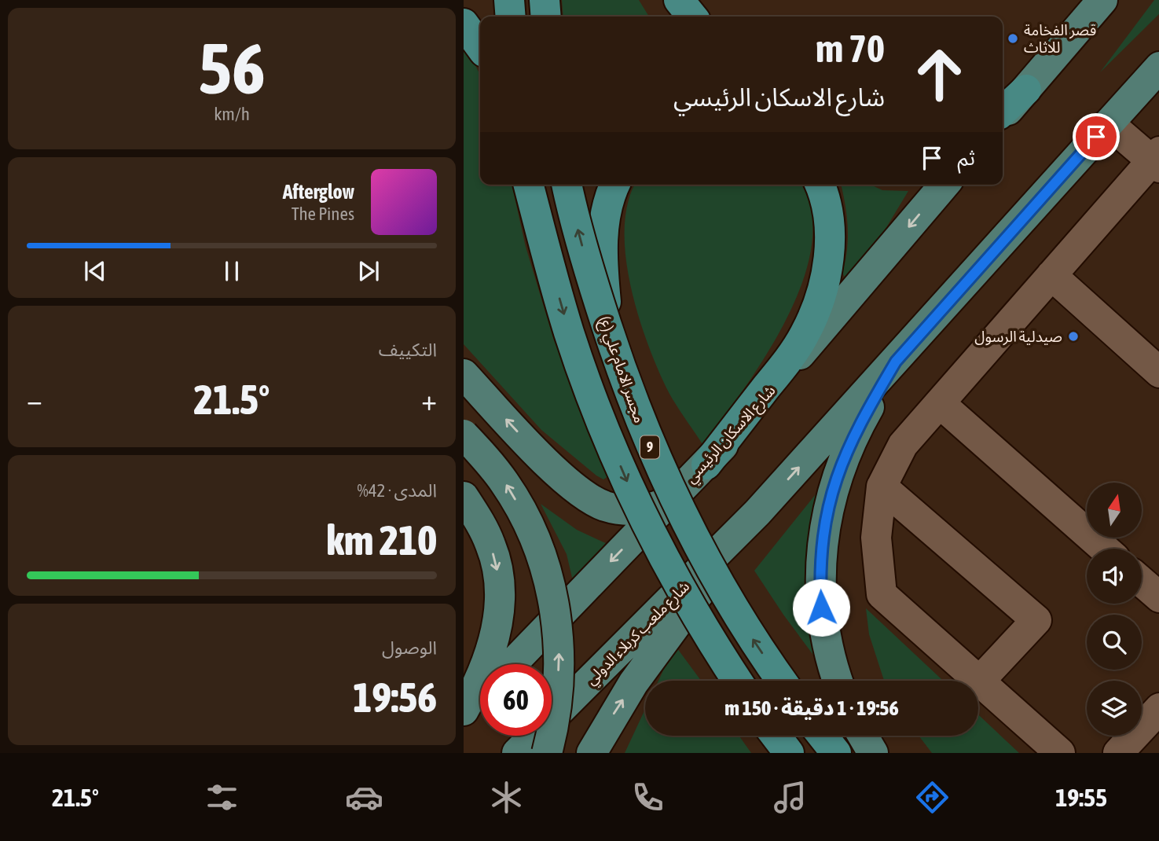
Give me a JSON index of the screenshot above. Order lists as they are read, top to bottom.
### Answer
{
  "streets": {
    "highway": ["مجسر الامام علي (ع)", "9"],
    "main road": ["شارع الاسكان الرئيسي", "شارع ملعب كربلاء الدولي"]
  },
  "places": ["قصر الفخامة للاثاث", "صيدلية الرسول"],
  "north": "top",
  "page": {
    "tile": [
      ["56", "km/h"],
      "التكييف",
      ["المدى · 42%", "210 km"],
      ["الوصول", "19:56"]
    ],
    "turn": ["70 m", "شارع الاسكان الرئيسي"],
    "then": "ثم",
    "song": ["Afterglow", "The Pines"],
    "heat": ["−", "21.5°", "+"],
    "limit": "60",
    "trip": "19:56 · 1 دقيقة · 150 m",
    "tabs": ["19:55", "21.5°"]
  }
}
